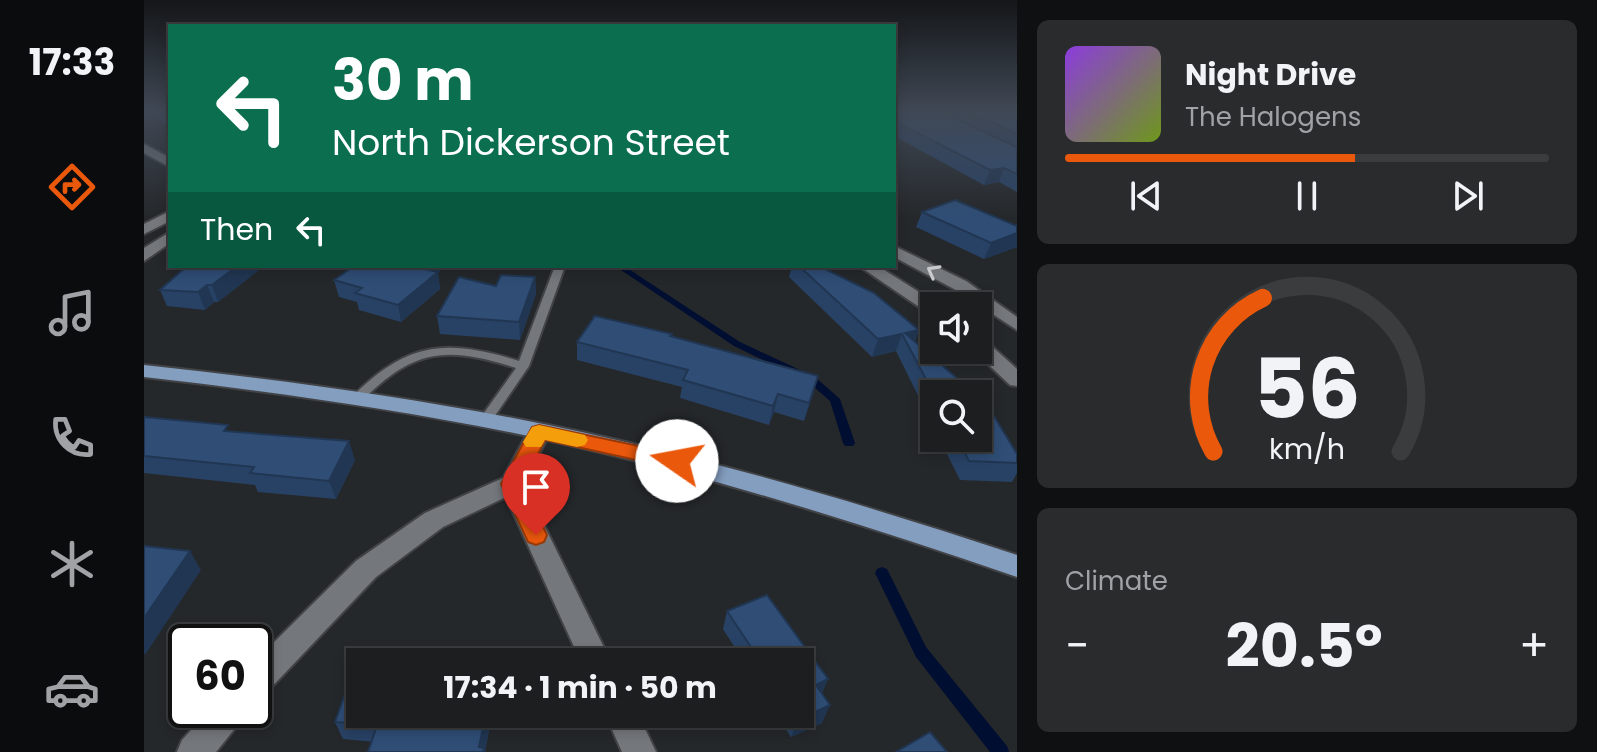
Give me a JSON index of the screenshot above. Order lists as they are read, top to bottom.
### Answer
{
  "page": {
    "tabs": "17:33",
    "turn": ["30 m", "North Dickerson Street"],
    "song": ["Night Drive", "The Halogens"],
    "then": "Then",
    "tile": "Climate",
    "heat": ["−", "20.5°", "+"],
    "limit": "60",
    "trip": "17:34 · 1 min · 50 m",
    "gauge": ["56", "km/h"]
  }
}
